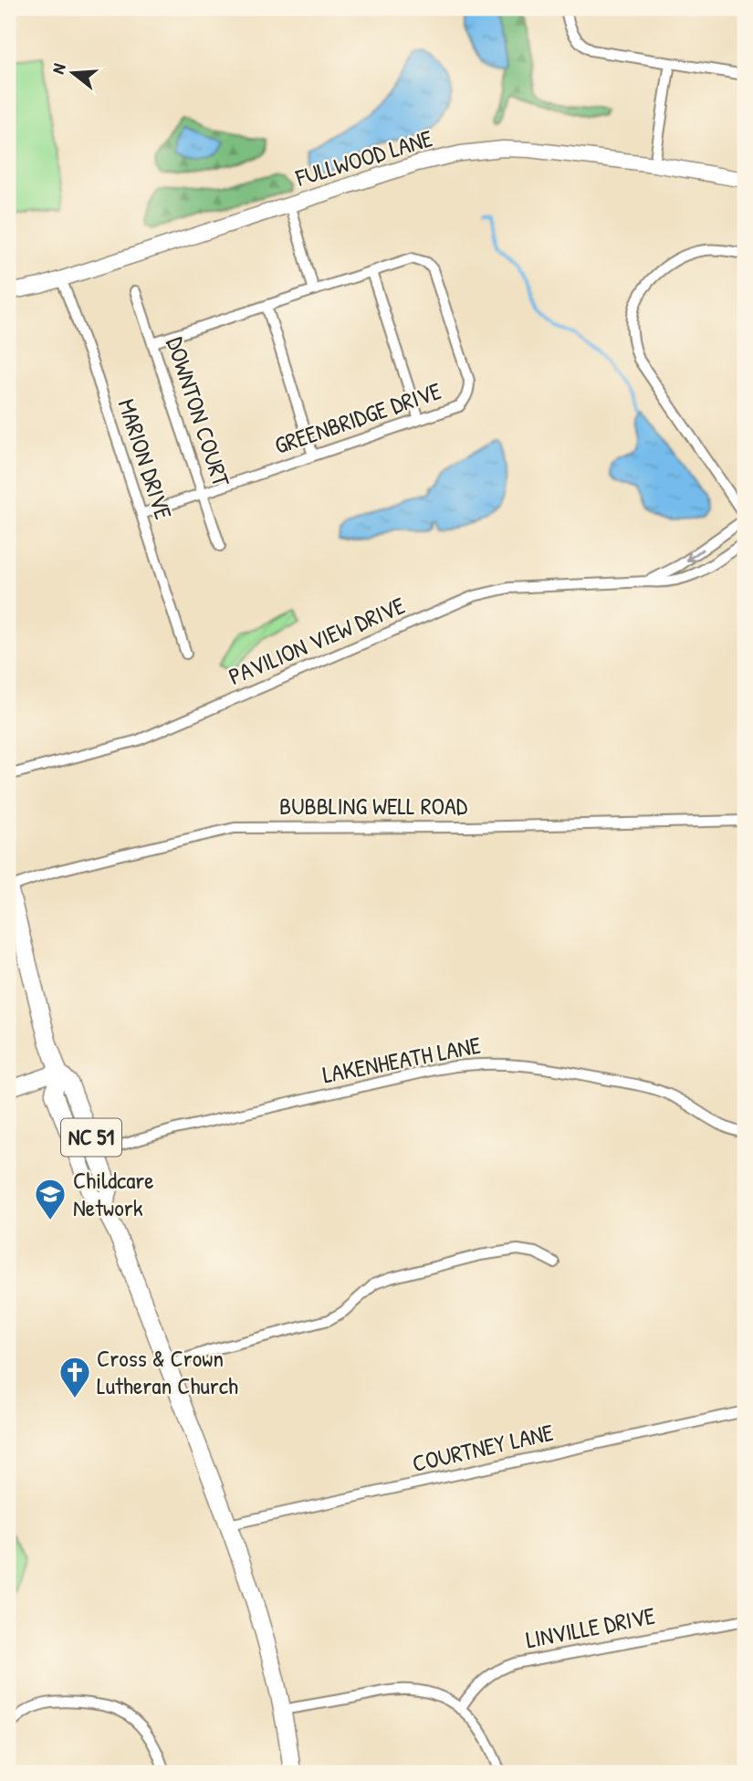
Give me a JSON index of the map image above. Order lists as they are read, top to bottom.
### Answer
{
  "streets": {
    "main road": ["NC 51"],
    "street": [
      "FULLWOOD LANE",
      "DOWNTON COURT",
      "GREENBRIDGE DRIVE",
      "MARION DRIVE",
      "PAVILION VIEW DRIVE",
      "BUBBLING WELL ROAD",
      "LAKENHEATH LANE",
      "COURTNEY LANE",
      "LINVILLE DRIVE"
    ]
  },
  "crossings": [
    ["FULLWOOD LANE", "MARION DRIVE"],
    ["DOWNTON COURT", "GREENBRIDGE DRIVE"],
    ["GREENBRIDGE DRIVE", "MARION DRIVE"],
    ["BUBBLING WELL ROAD", "NC 51"],
    ["LAKENHEATH LANE", "NC 51"],
    ["NC 51", "COURTNEY LANE"]
  ],
  "places": {
    "school or university": ["Childcare Network"],
    "church": ["Cross & Crown Lutheran Church"]
  },
  "north": "left"
}
